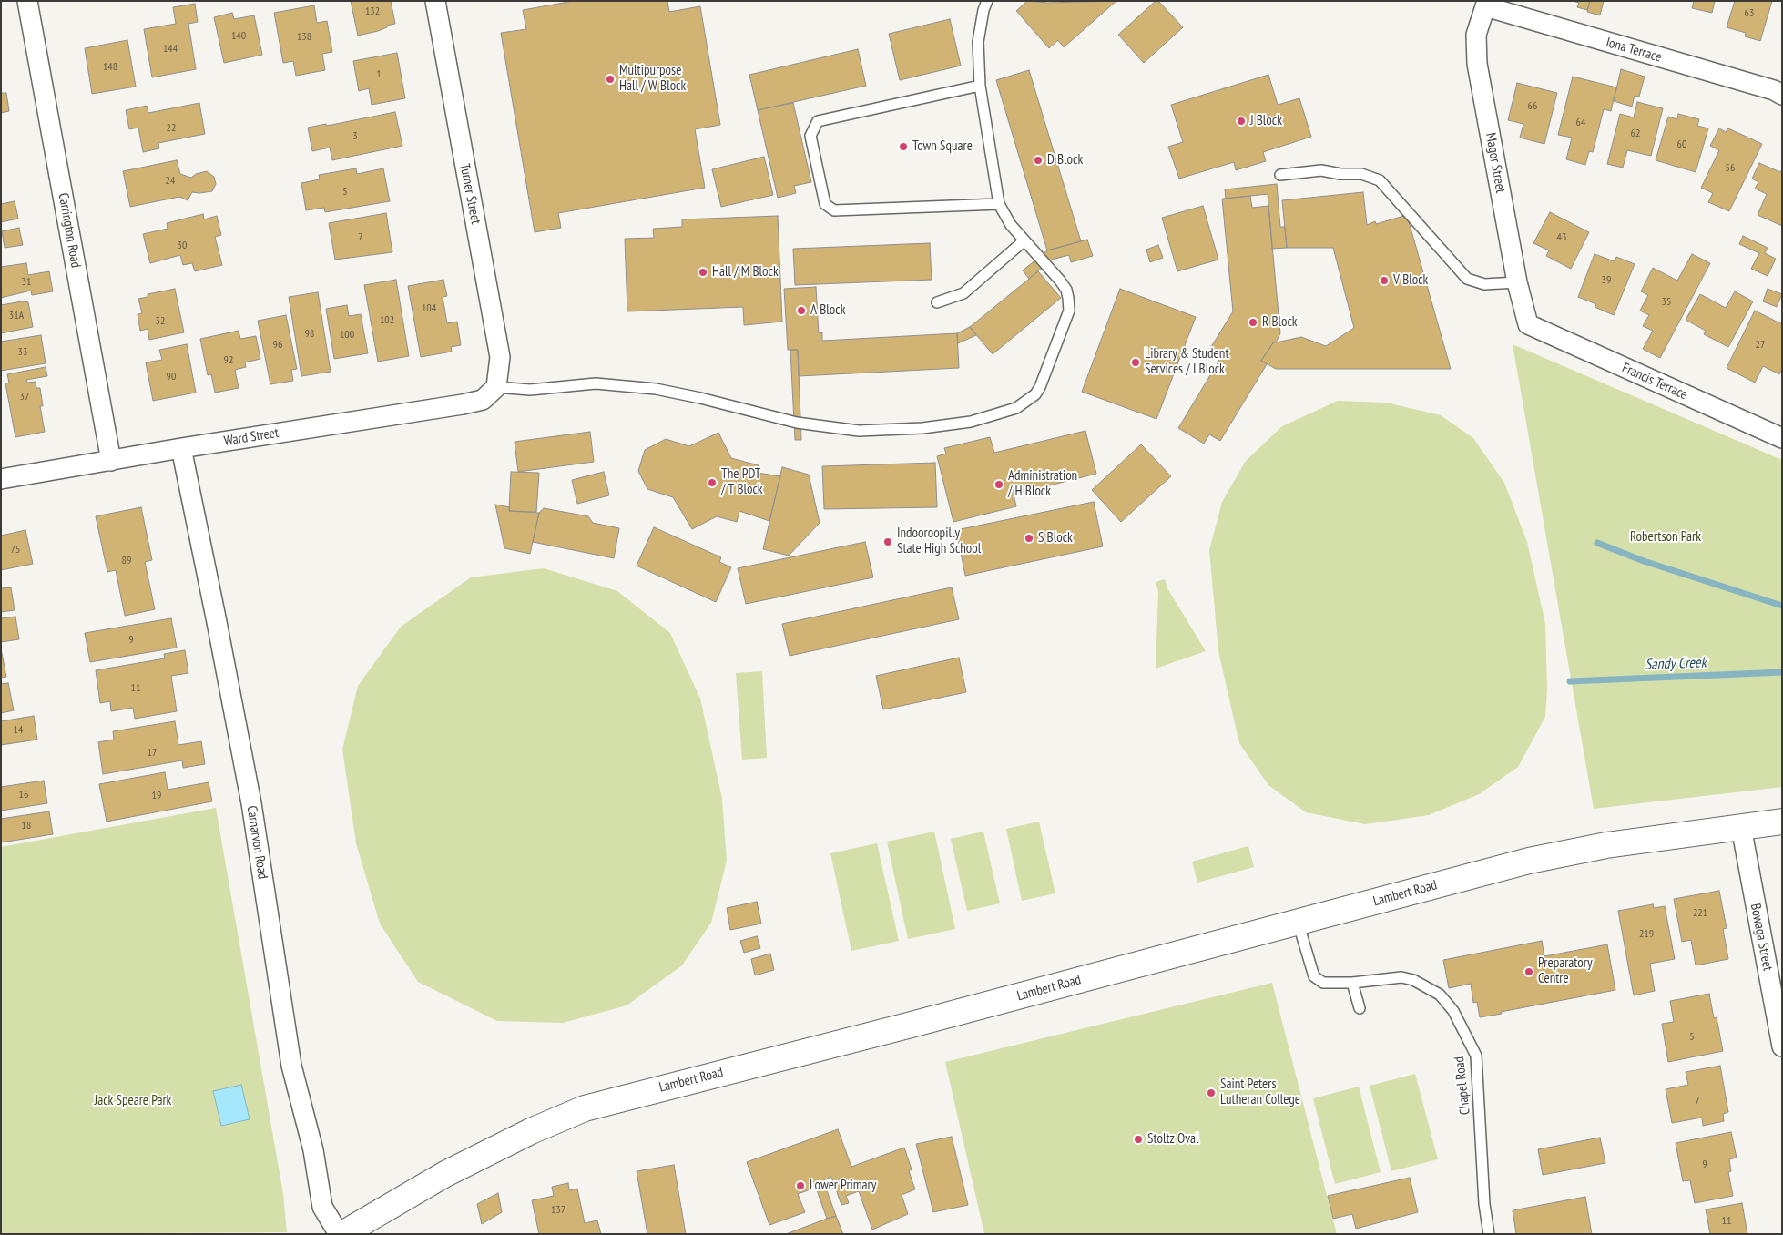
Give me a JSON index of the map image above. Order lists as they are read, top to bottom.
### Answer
{
  "streets": {
    "main road": ["Lambert Road"],
    "street": [
      "Iona Terrace",
      "Magor Street",
      "Turner Street",
      "Carrington Road",
      "Francis Terrace",
      "Ward Street",
      "Carnarvon Road",
      "Bowaga Street"
    ],
    "lane": ["Chapel Road"]
  },
  "crossings": [
    ["Iona Terrace", "Magor Street"],
    ["Magor Street", "Francis Terrace"],
    ["Turner Street", "Ward Street"],
    ["Carrington Road", "Ward Street"],
    ["Ward Street", "Carnarvon Road"],
    ["Carnarvon Road", "Lambert Road"],
    ["Lambert Road", "Bowaga Street"],
    ["Lambert Road", "Chapel Road"]
  ],
  "water": ["Sandy Creek"],
  "parks": ["Robertson Park", "Jack Speare Park"],
  "places": [
    "Multipurpose Hall / W Block",
    "J Block",
    "Town Square",
    "D Block",
    "Hall / M Block",
    "V Block",
    "A Block",
    "R Block",
    "Library & Student Services / I Block",
    "The PDT / T Block",
    "Administration / H Block",
    "S Block",
    "Indooroopilly State High School",
    "Preparatory Centre",
    "Saint Peters Lutheran College",
    "Stoltz Oval",
    "Lower Primary"
  ],
  "house_numbers": [
    "132",
    "63",
    "140",
    "138",
    "144",
    "148",
    "1",
    "66",
    "64",
    "22",
    "62",
    "3",
    "60",
    "56",
    "24",
    "5",
    "7",
    "43",
    "30",
    "39",
    "31",
    "35",
    "104",
    "31A",
    "102",
    "32",
    "98",
    "100",
    "96",
    "27",
    "33",
    "92",
    "90",
    "37",
    "75",
    "89",
    "9",
    "11",
    "14",
    "17",
    "16",
    "19",
    "18",
    "221",
    "219",
    "5",
    "7",
    "9",
    "137",
    "11"
  ]
}
